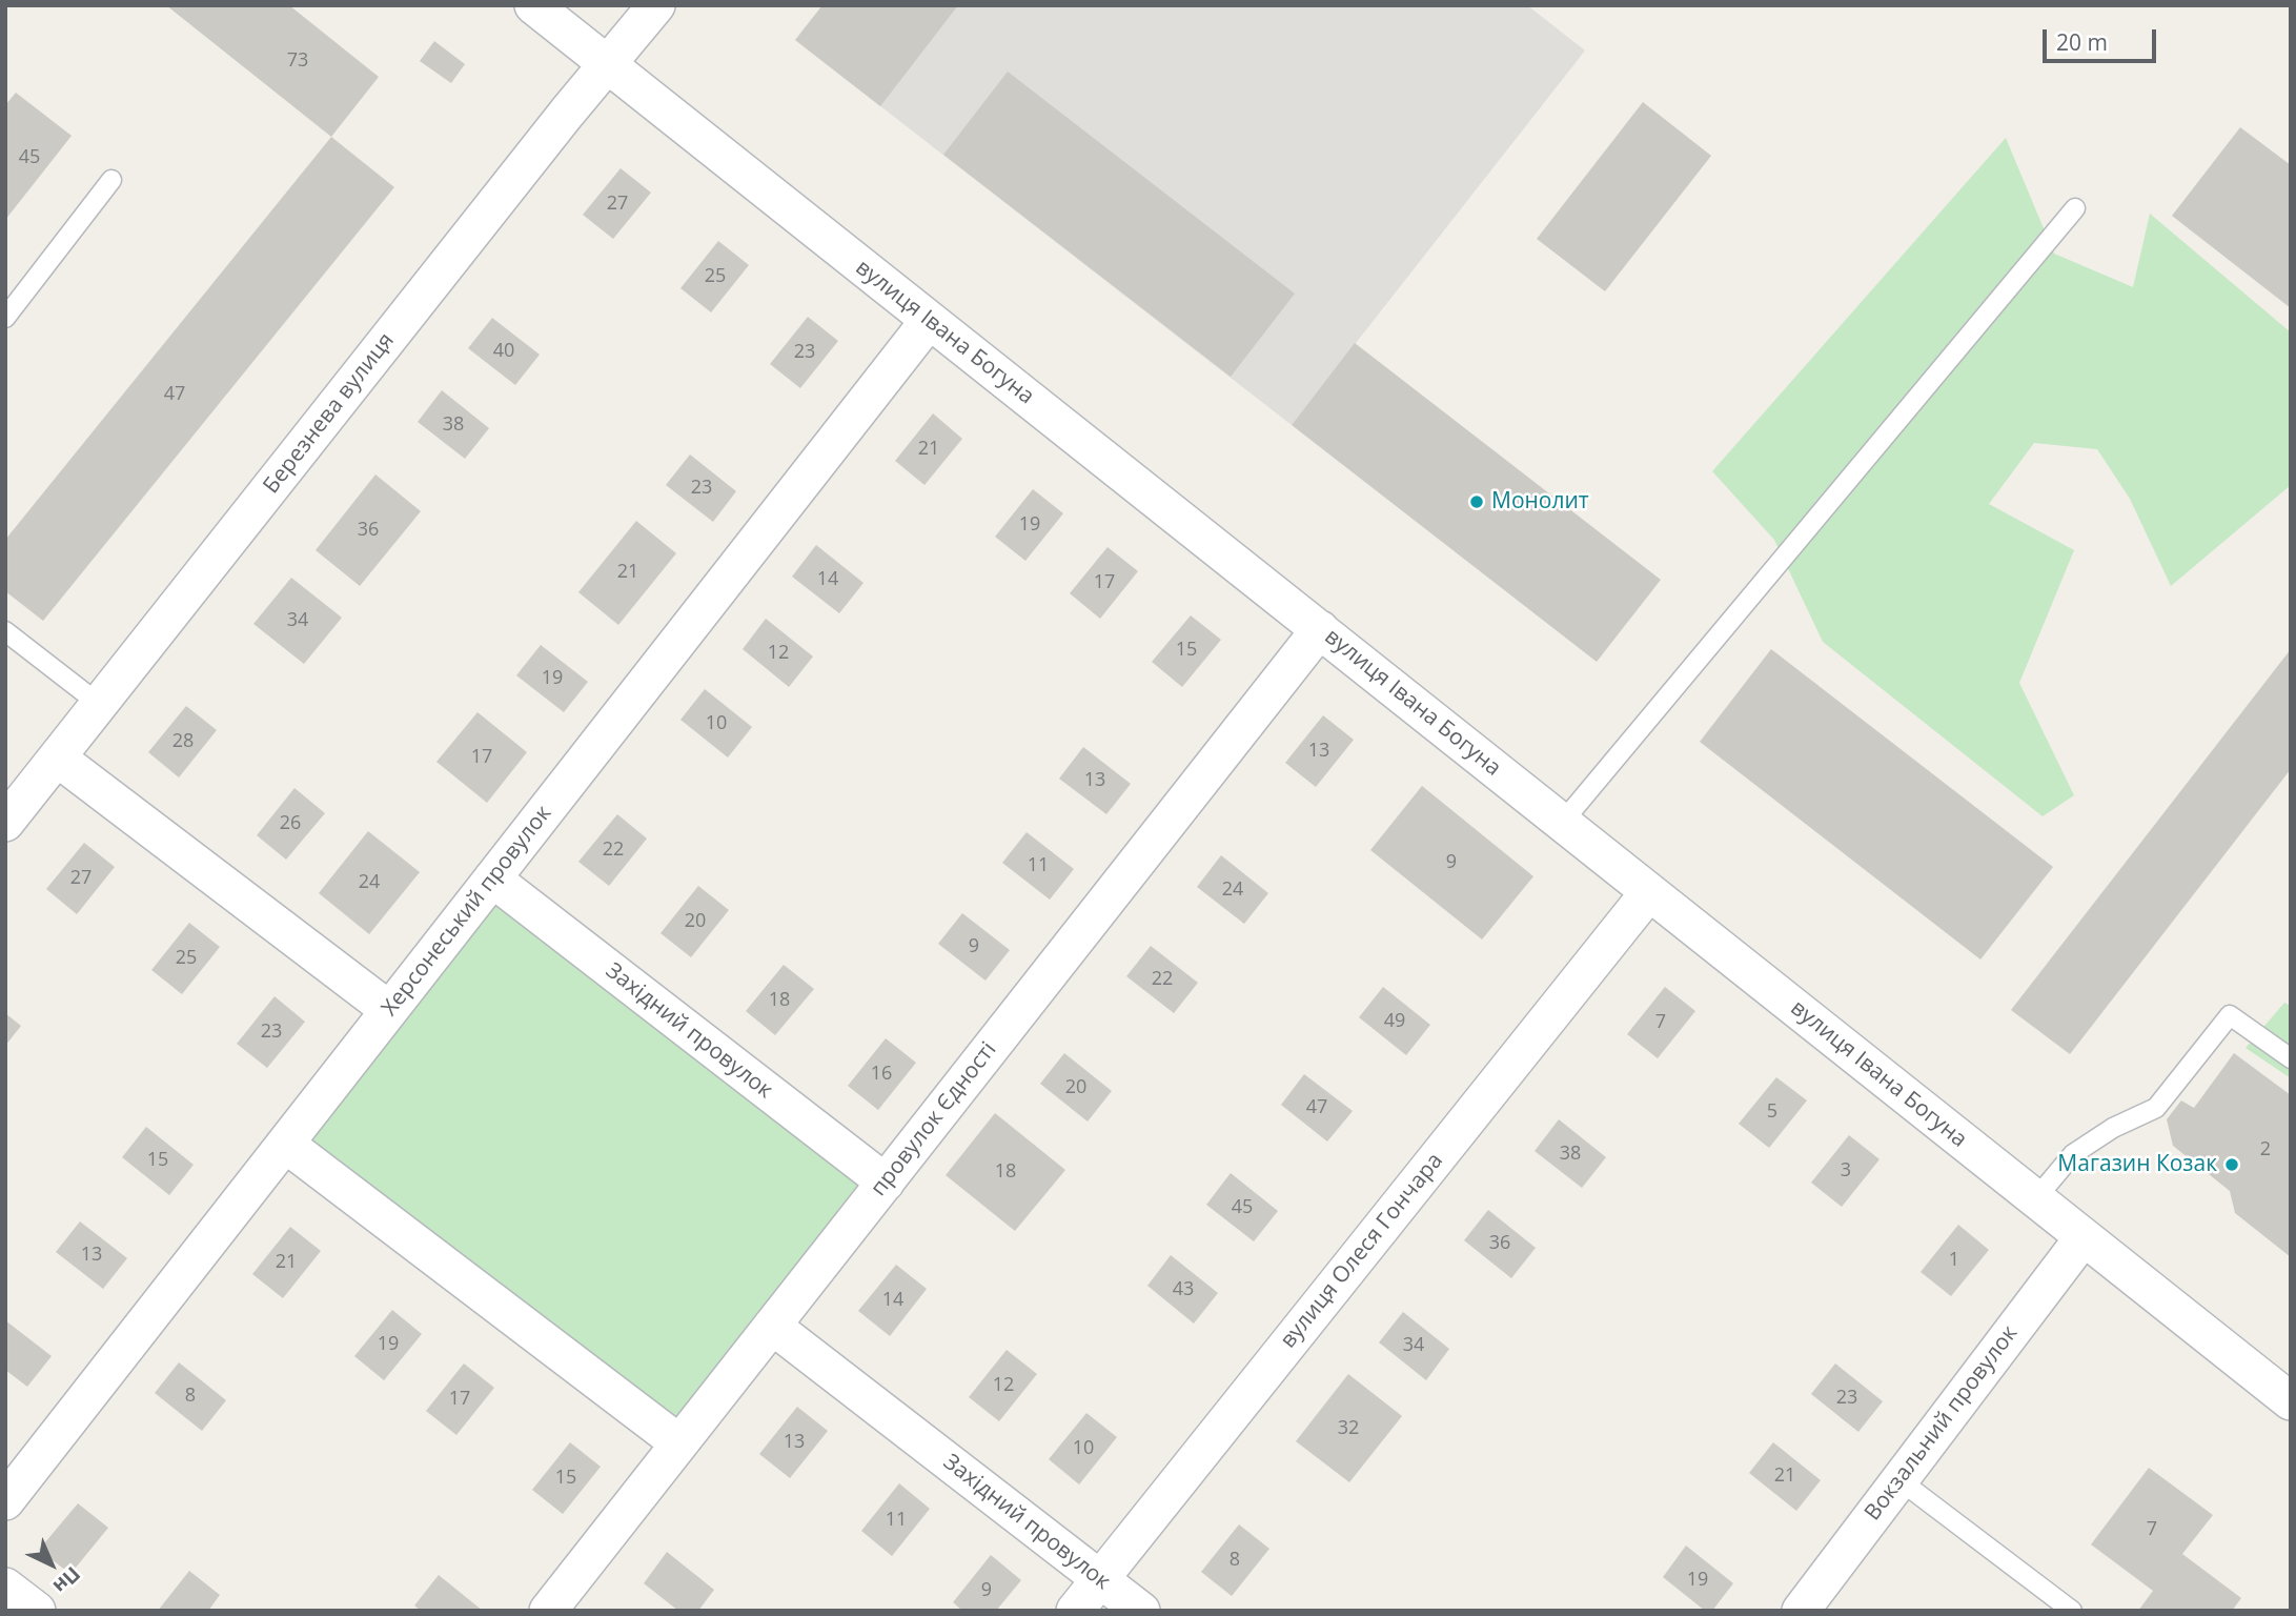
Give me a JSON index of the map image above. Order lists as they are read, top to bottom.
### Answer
{
  "streets": {
    "street": [
      "вулиця Івана Богуна",
      "Березнева вулиця",
      "Херсонеський провулок",
      "Західний провулок",
      "провулок Єдності",
      "вулиця Олеся Гончара",
      "Вокзальний провулок"
    ]
  },
  "crossings": [
    ["вулиця Івана Богуна", "Березнева вулиця"],
    ["вулиця Івана Богуна", "Херсонеський провулок"],
    ["вулиця Івана Богуна", "провулок Єдності"],
    ["вулиця Івана Богуна", "вулиця Олеся Гончара"],
    ["вулиця Івана Богуна", "Вокзальний провулок"],
    ["Херсонеський провулок", "Західний провулок"],
    ["Західний провулок", "провулок Єдності"],
    ["Західний провулок", "вулиця Олеся Гончара"]
  ],
  "places": ["Монолит", "Магазин Козак"],
  "house_numbers": [
    "73",
    "45",
    "27",
    "25",
    "40",
    "23",
    "47",
    "38",
    "21",
    "23",
    "19",
    "36",
    "21",
    "14",
    "17",
    "34",
    "15",
    "12",
    "19",
    "10",
    "28",
    "13",
    "17",
    "13",
    "26",
    "22",
    "9",
    "11",
    "27",
    "24",
    "24",
    "20",
    "9",
    "25",
    "22",
    "18",
    "49",
    "7",
    "23",
    "16",
    "20",
    "47",
    "5",
    "2",
    "38",
    "15",
    "3",
    "18",
    "45",
    "36",
    "13",
    "1",
    "21",
    "43",
    "14",
    "19",
    "34",
    "12",
    "8",
    "23",
    "17",
    "32",
    "13",
    "10",
    "21",
    "15",
    "11",
    "7",
    "8",
    "19",
    "9"
  ],
  "scale_bar": "20 m",
  "north": "bottom right"
}
